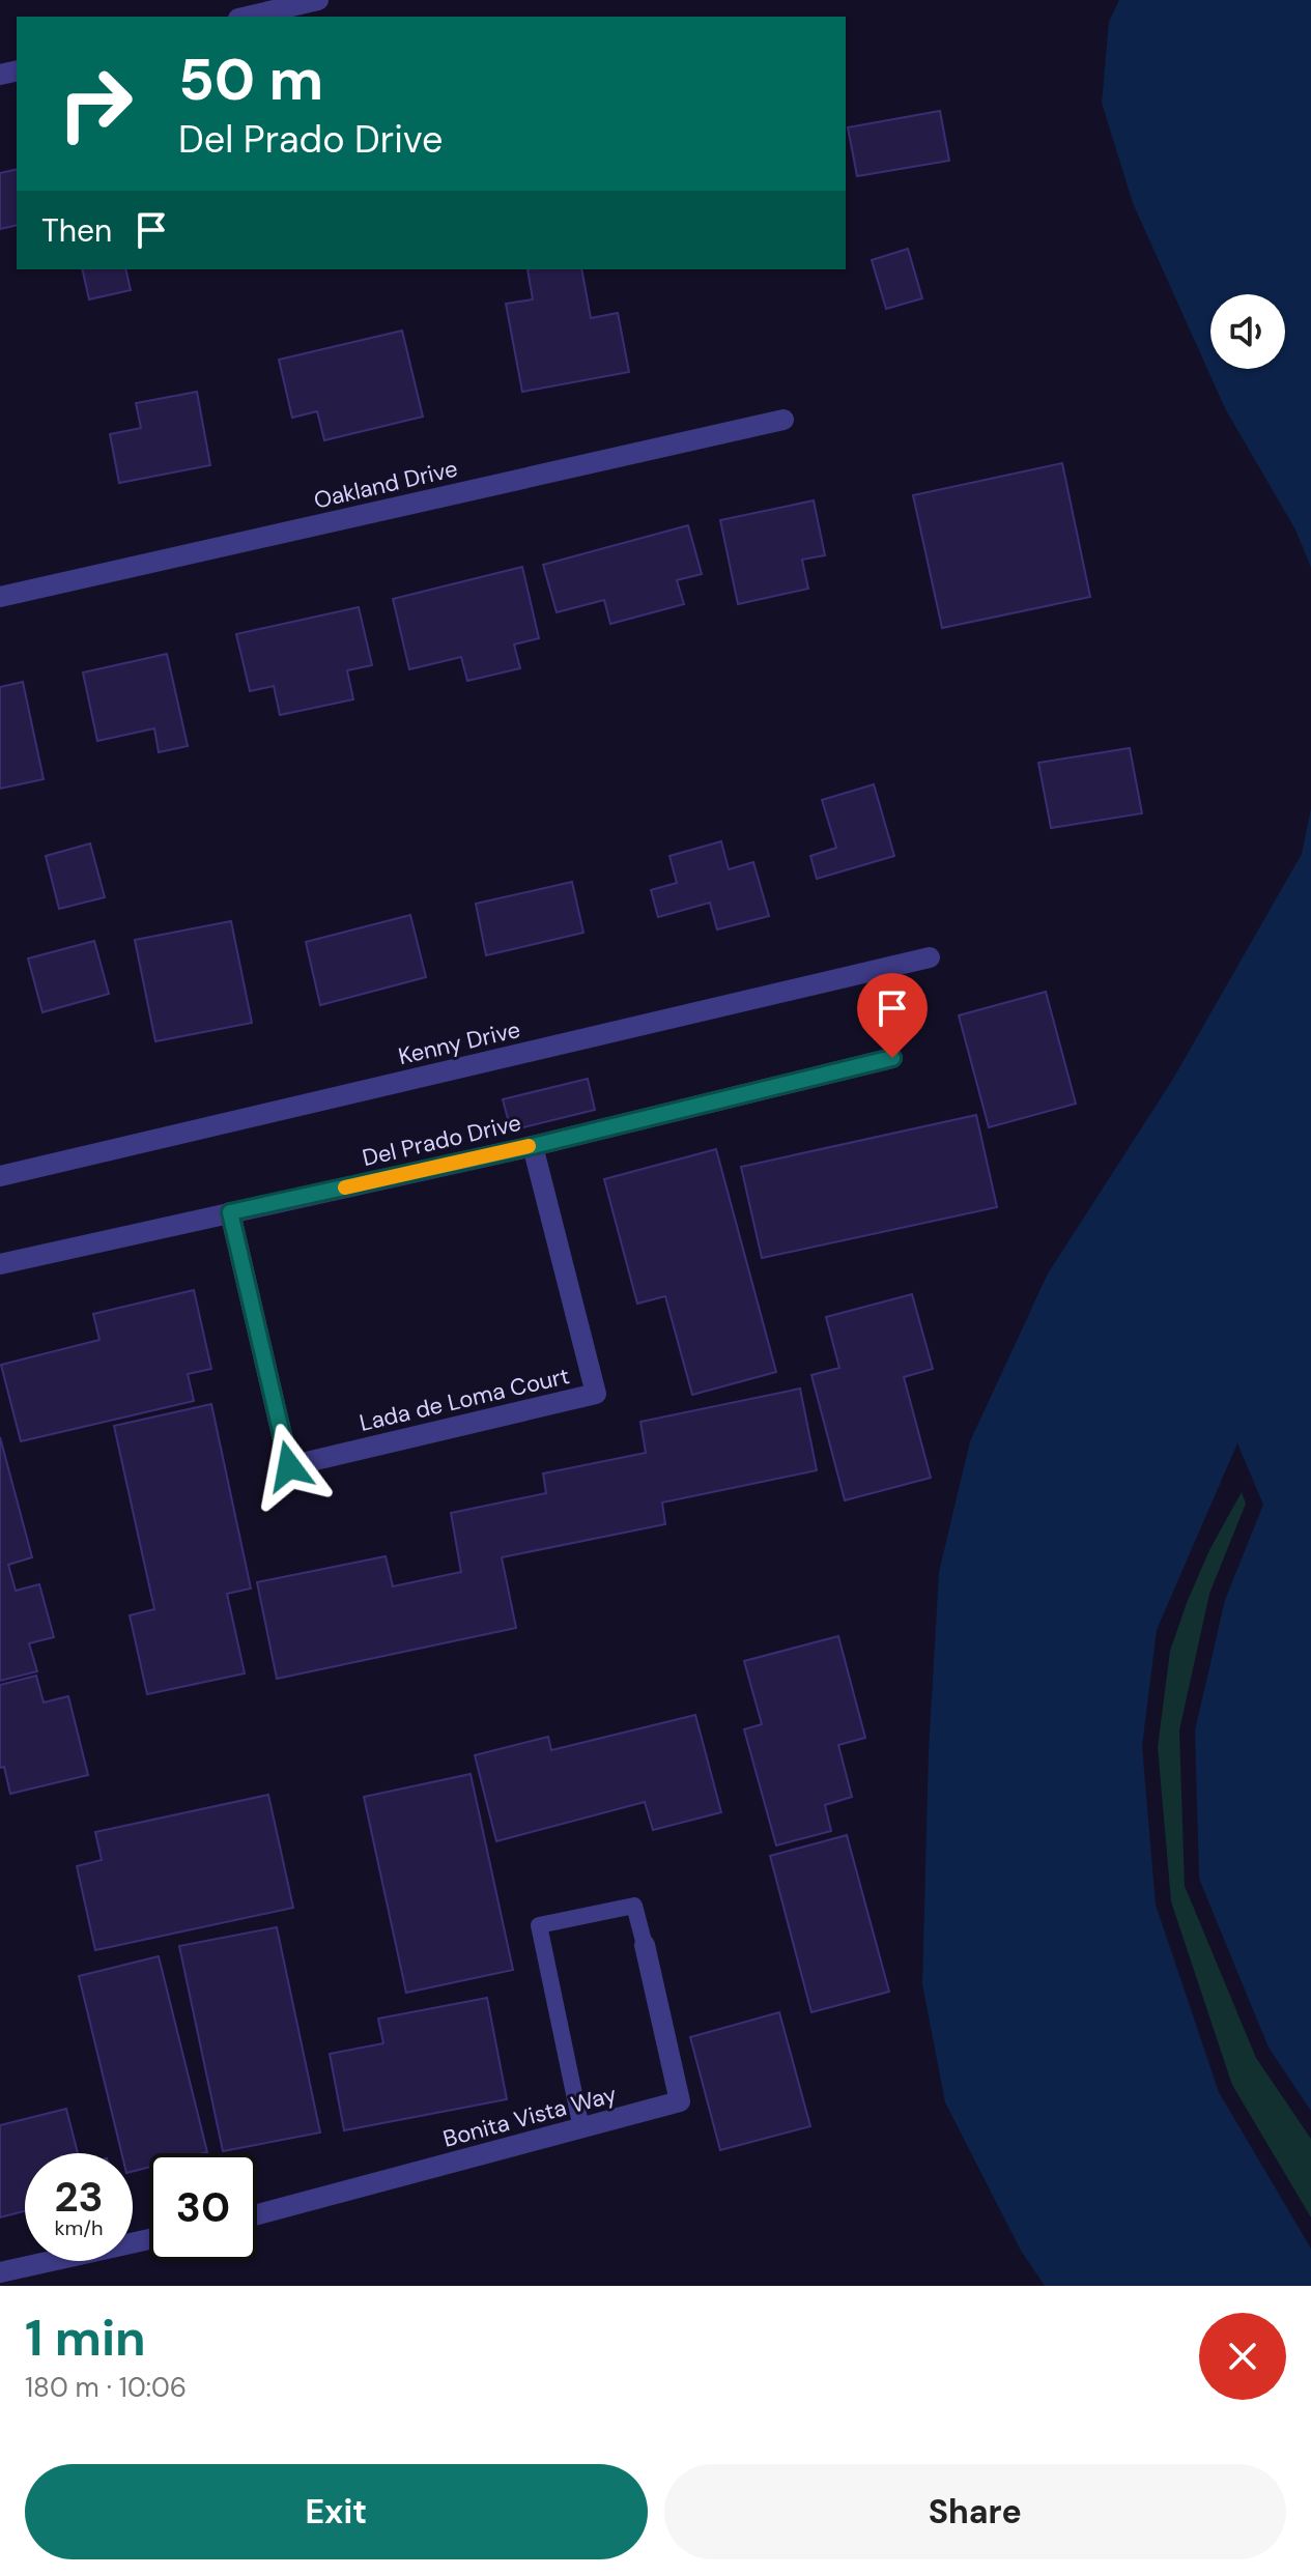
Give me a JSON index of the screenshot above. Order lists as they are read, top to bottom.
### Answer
{
  "streets": {
    "street": [
      "Oakland Drive",
      "Kenny Drive",
      "Del Prado Drive",
      "Lada de Loma Court",
      "Bonita Vista Way"
    ]
  },
  "crossings": [
    ["Del Prado Drive", "Lada de Loma Court"]
  ],
  "page": {
    "turn": ["50 m", "Del Prado Drive"],
    "then": "Then",
    "speed": "23 km/h",
    "limit": "30",
    "heading": ["1 min", "180 m · 10:06"],
    "buttons": ["Exit", "Share"]
  }
}
